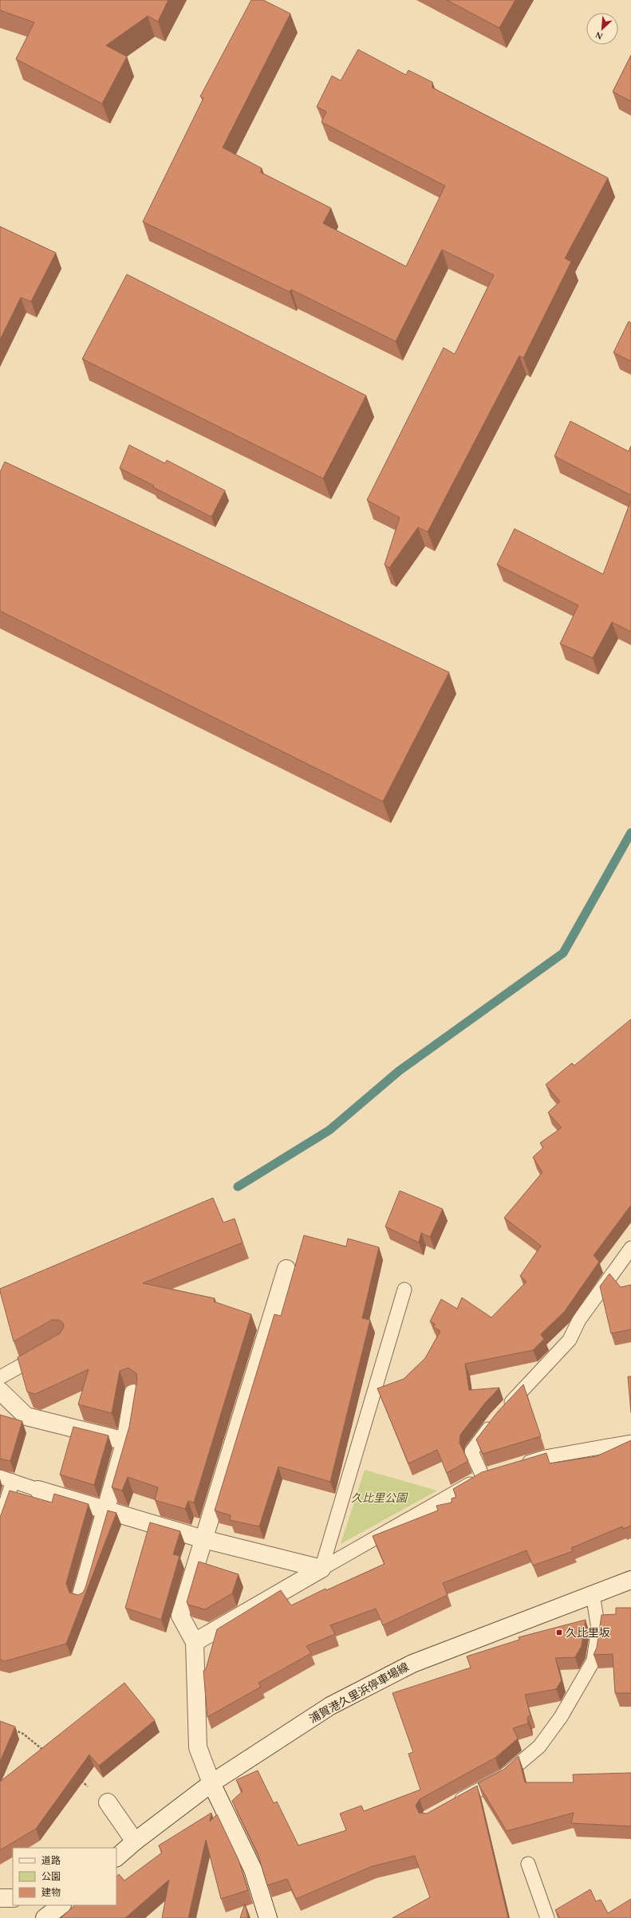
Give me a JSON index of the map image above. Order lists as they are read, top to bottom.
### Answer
{
  "streets": {
    "street": ["浦賀港久里浜停車場線"]
  },
  "parks": ["久比里公園"],
  "places": {
    "transit": ["久比里坂"]
  },
  "legend": ["道路", "公園", "建物"],
  "north": "bottom left"
}
